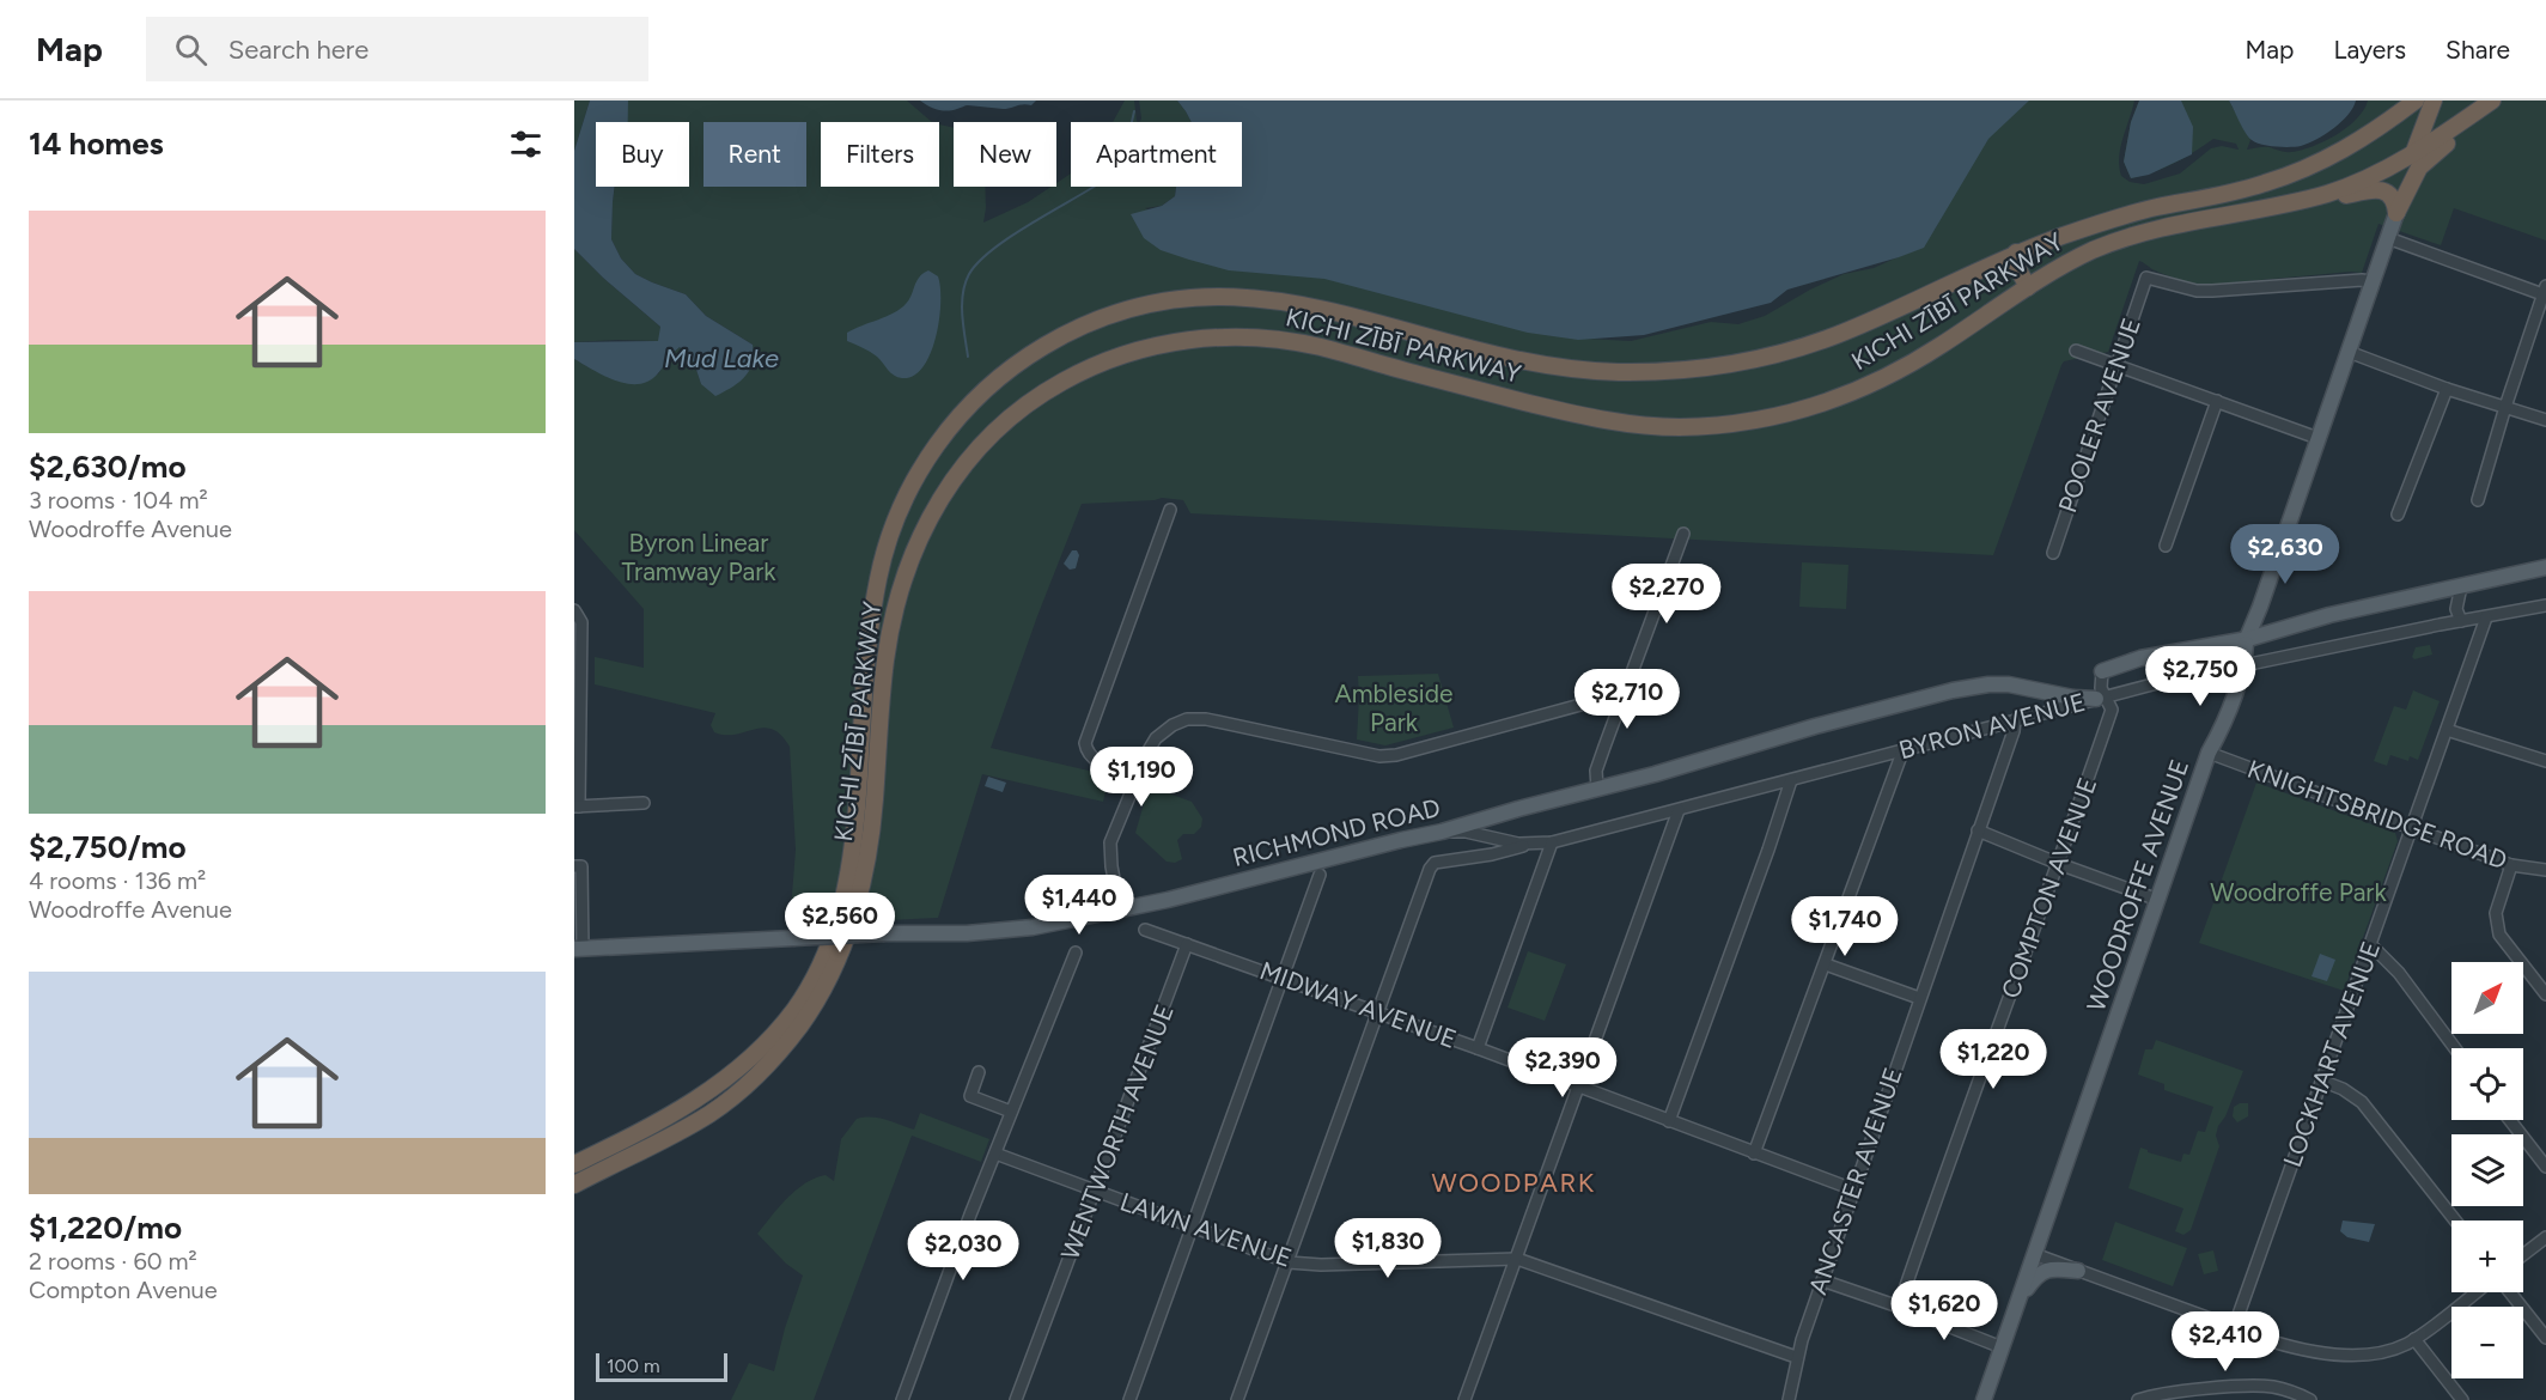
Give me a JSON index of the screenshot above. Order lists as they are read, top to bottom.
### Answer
{
  "streets": {
    "highway": ["KICHI ZĪBĪ PARKWAY"],
    "main road": ["RICHMOND ROAD", "WOODROFFE AVENUE"],
    "street": [
      "POOLER AVENUE",
      "BYRON AVENUE",
      "KNIGHTSBRIDGE ROAD",
      "COMPTON AVENUE",
      "MIDWAY AVENUE",
      "LOCKHART AVENUE",
      "WENTWORTH AVENUE",
      "ANCASTER AVENUE",
      "LAWN AVENUE"
    ]
  },
  "crossings": [
    ["POOLER AVENUE", "WOODROFFE AVENUE"],
    ["BYRON AVENUE", "RICHMOND ROAD"],
    ["BYRON AVENUE", "WOODROFFE AVENUE"],
    ["BYRON AVENUE", "COMPTON AVENUE"],
    ["BYRON AVENUE", "LOCKHART AVENUE"],
    ["BYRON AVENUE", "ANCASTER AVENUE"],
    ["KNIGHTSBRIDGE ROAD", "WOODROFFE AVENUE"],
    ["KNIGHTSBRIDGE ROAD", "LOCKHART AVENUE"],
    ["RICHMOND ROAD", "COMPTON AVENUE"],
    ["MIDWAY AVENUE", "WENTWORTH AVENUE"],
    ["MIDWAY AVENUE", "ANCASTER AVENUE"],
    ["WENTWORTH AVENUE", "LAWN AVENUE"],
    ["ANCASTER AVENUE", "LAWN AVENUE"]
  ],
  "districts": ["WOODPARK"],
  "water": ["Mud Lake"],
  "parks": ["Byron Linear Tramway Park", "Ambleside Park", "Woodroffe Park"],
  "scale_bar": "100 m",
  "north": "top right",
  "page": {
    "header": "Map",
    "search": "Search here",
    "nav": ["Map", "Layers", "Share"],
    "heading": "14 homes",
    "chip": [
      "Buy",
      "Rent",
      "Filters",
      "New",
      "Apartment"
    ],
    "list": [
      {
        "name": "$2,630/mo",
        "note": "3 rooms · 104 m² · Woodroffe Avenue"
      },
      {
        "name": "$2,750/mo",
        "note": "4 rooms · 136 m² · Woodroffe Avenue"
      },
      {
        "name": "$1,220/mo",
        "note": "2 rooms · 60 m² · Compton Avenue"
      }
    ],
    "price": [
      "$2,630",
      "$2,270",
      "$2,750",
      "$2,710",
      "$1,190",
      "$1,440",
      "$2,560",
      "$1,740",
      "$1,220",
      "$2,390",
      "$1,830",
      "$2,030",
      "$1,620",
      "$2,410"
    ],
    "map_buttons": ["+", "−"],
    "scale": "100 m"
  }
}
